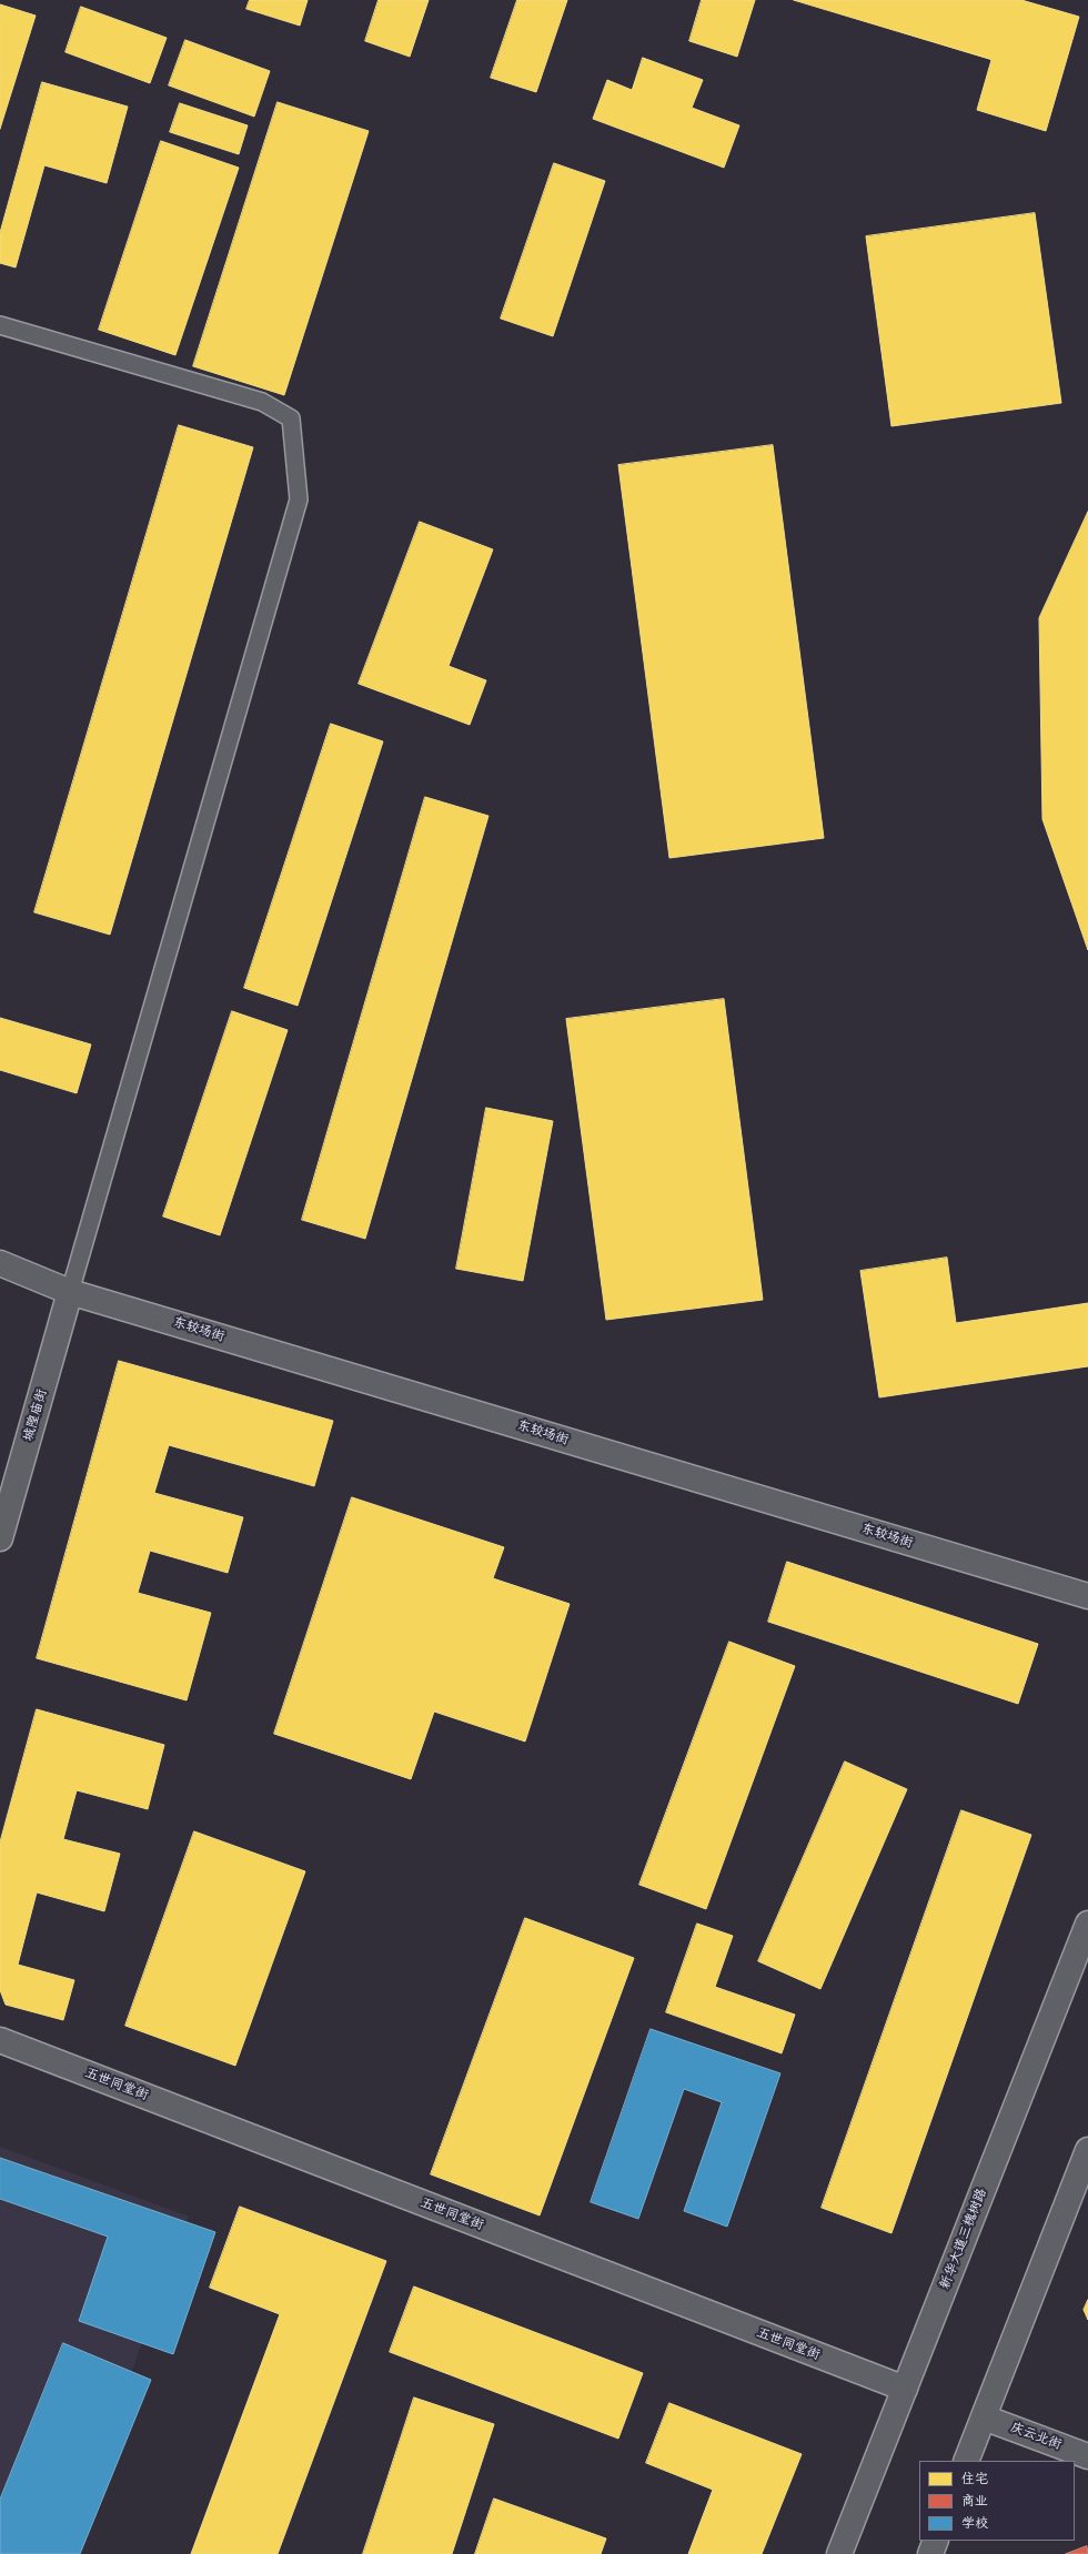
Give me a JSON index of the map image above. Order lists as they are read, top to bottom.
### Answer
{
  "streets": {
    "street": [
      "东较场街",
      "城隍庙街",
      "五世同堂街",
      "新华大道三槐树路",
      "庆云北街"
    ]
  },
  "crossings": [
    ["东较场街", "城隍庙街"],
    ["五世同堂街", "新华大道三槐树路"]
  ],
  "legend": ["住宅", "商业", "学校"]
}
